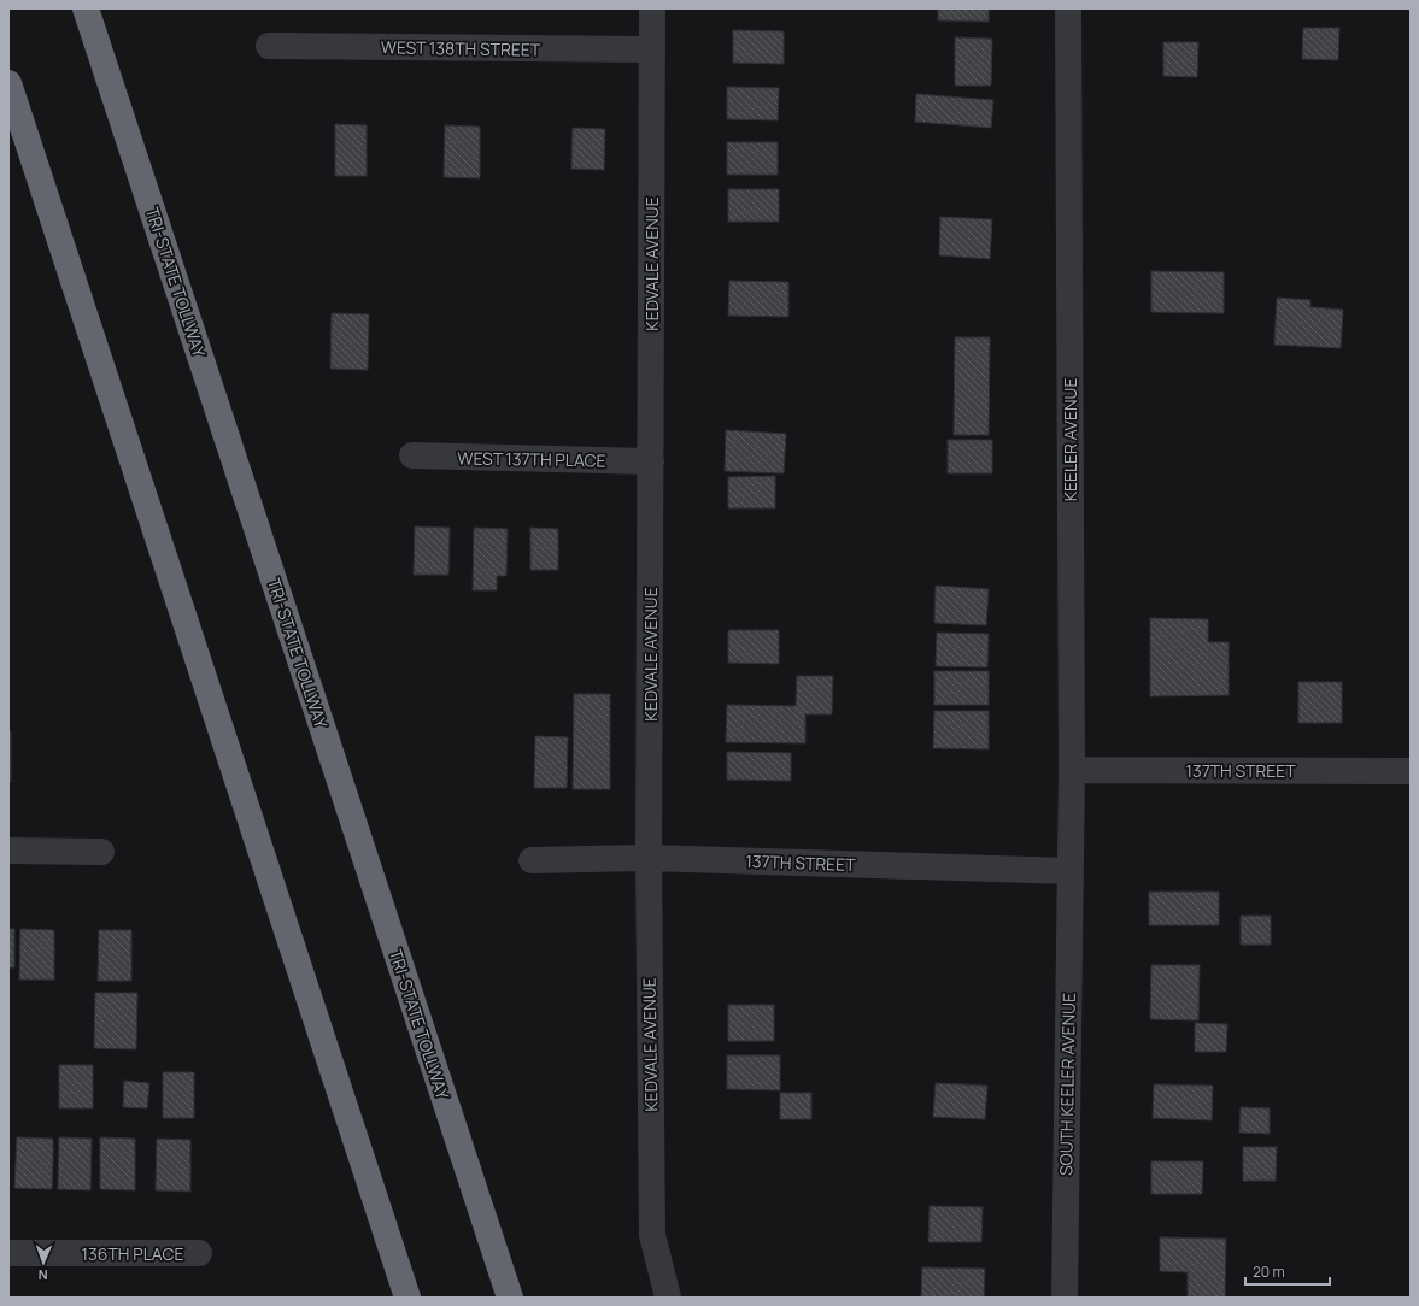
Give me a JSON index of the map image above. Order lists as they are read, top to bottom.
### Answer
{
  "streets": {
    "highway": ["TRI-STATE TOLLWAY"],
    "street": [
      "WEST 138TH STREET",
      "KEDVALE AVENUE",
      "KEELER AVENUE",
      "WEST 137TH PLACE",
      "137TH STREET",
      "SOUTH KEELER AVENUE",
      "136TH PLACE"
    ]
  },
  "crossings": [
    ["WEST 138TH STREET", "KEDVALE AVENUE"],
    ["KEDVALE AVENUE", "WEST 137TH PLACE"],
    ["KEDVALE AVENUE", "137TH STREET"],
    ["KEELER AVENUE", "137TH STREET"],
    ["KEELER AVENUE", "SOUTH KEELER AVENUE"],
    ["137TH STREET", "SOUTH KEELER AVENUE"]
  ],
  "scale_bar": "20 m",
  "north": "bottom"
}
